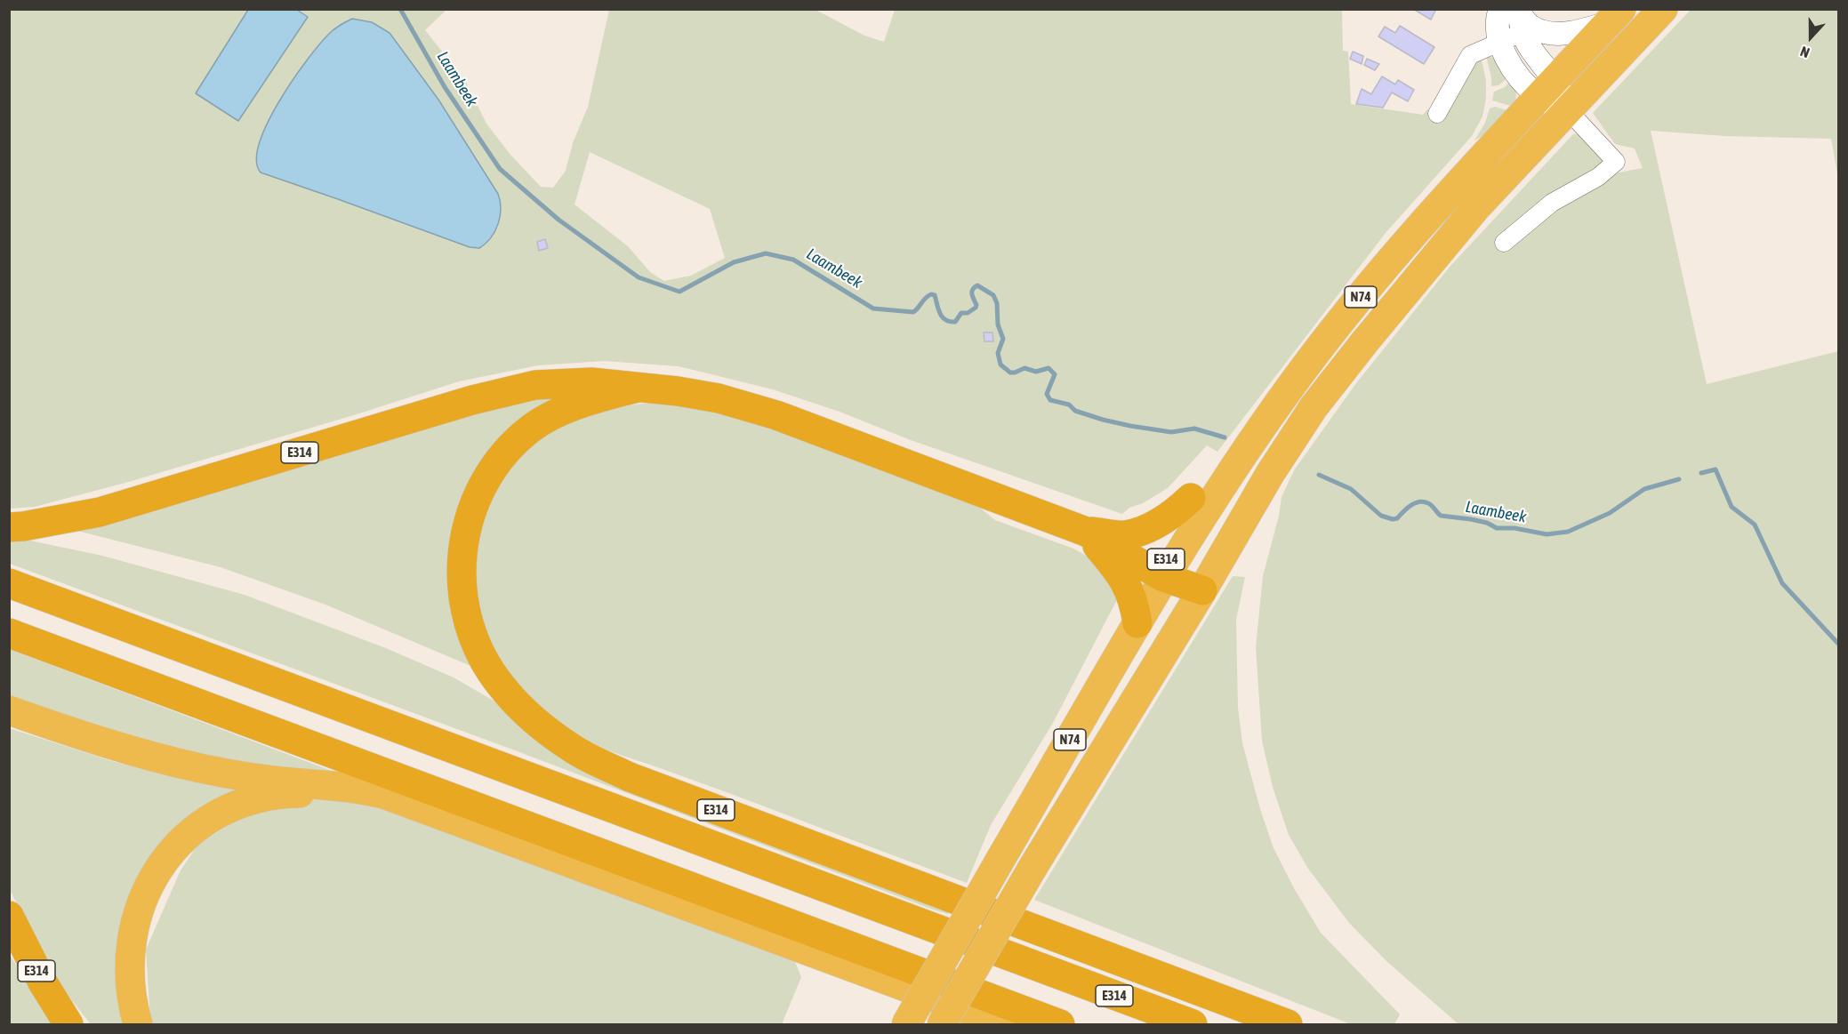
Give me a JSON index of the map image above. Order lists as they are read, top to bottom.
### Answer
{
  "streets": {
    "highway": ["N74", "E314"]
  },
  "crossings": [
    ["N74", "E314"]
  ],
  "water": ["Laambeek"],
  "north": "bottom"
}
